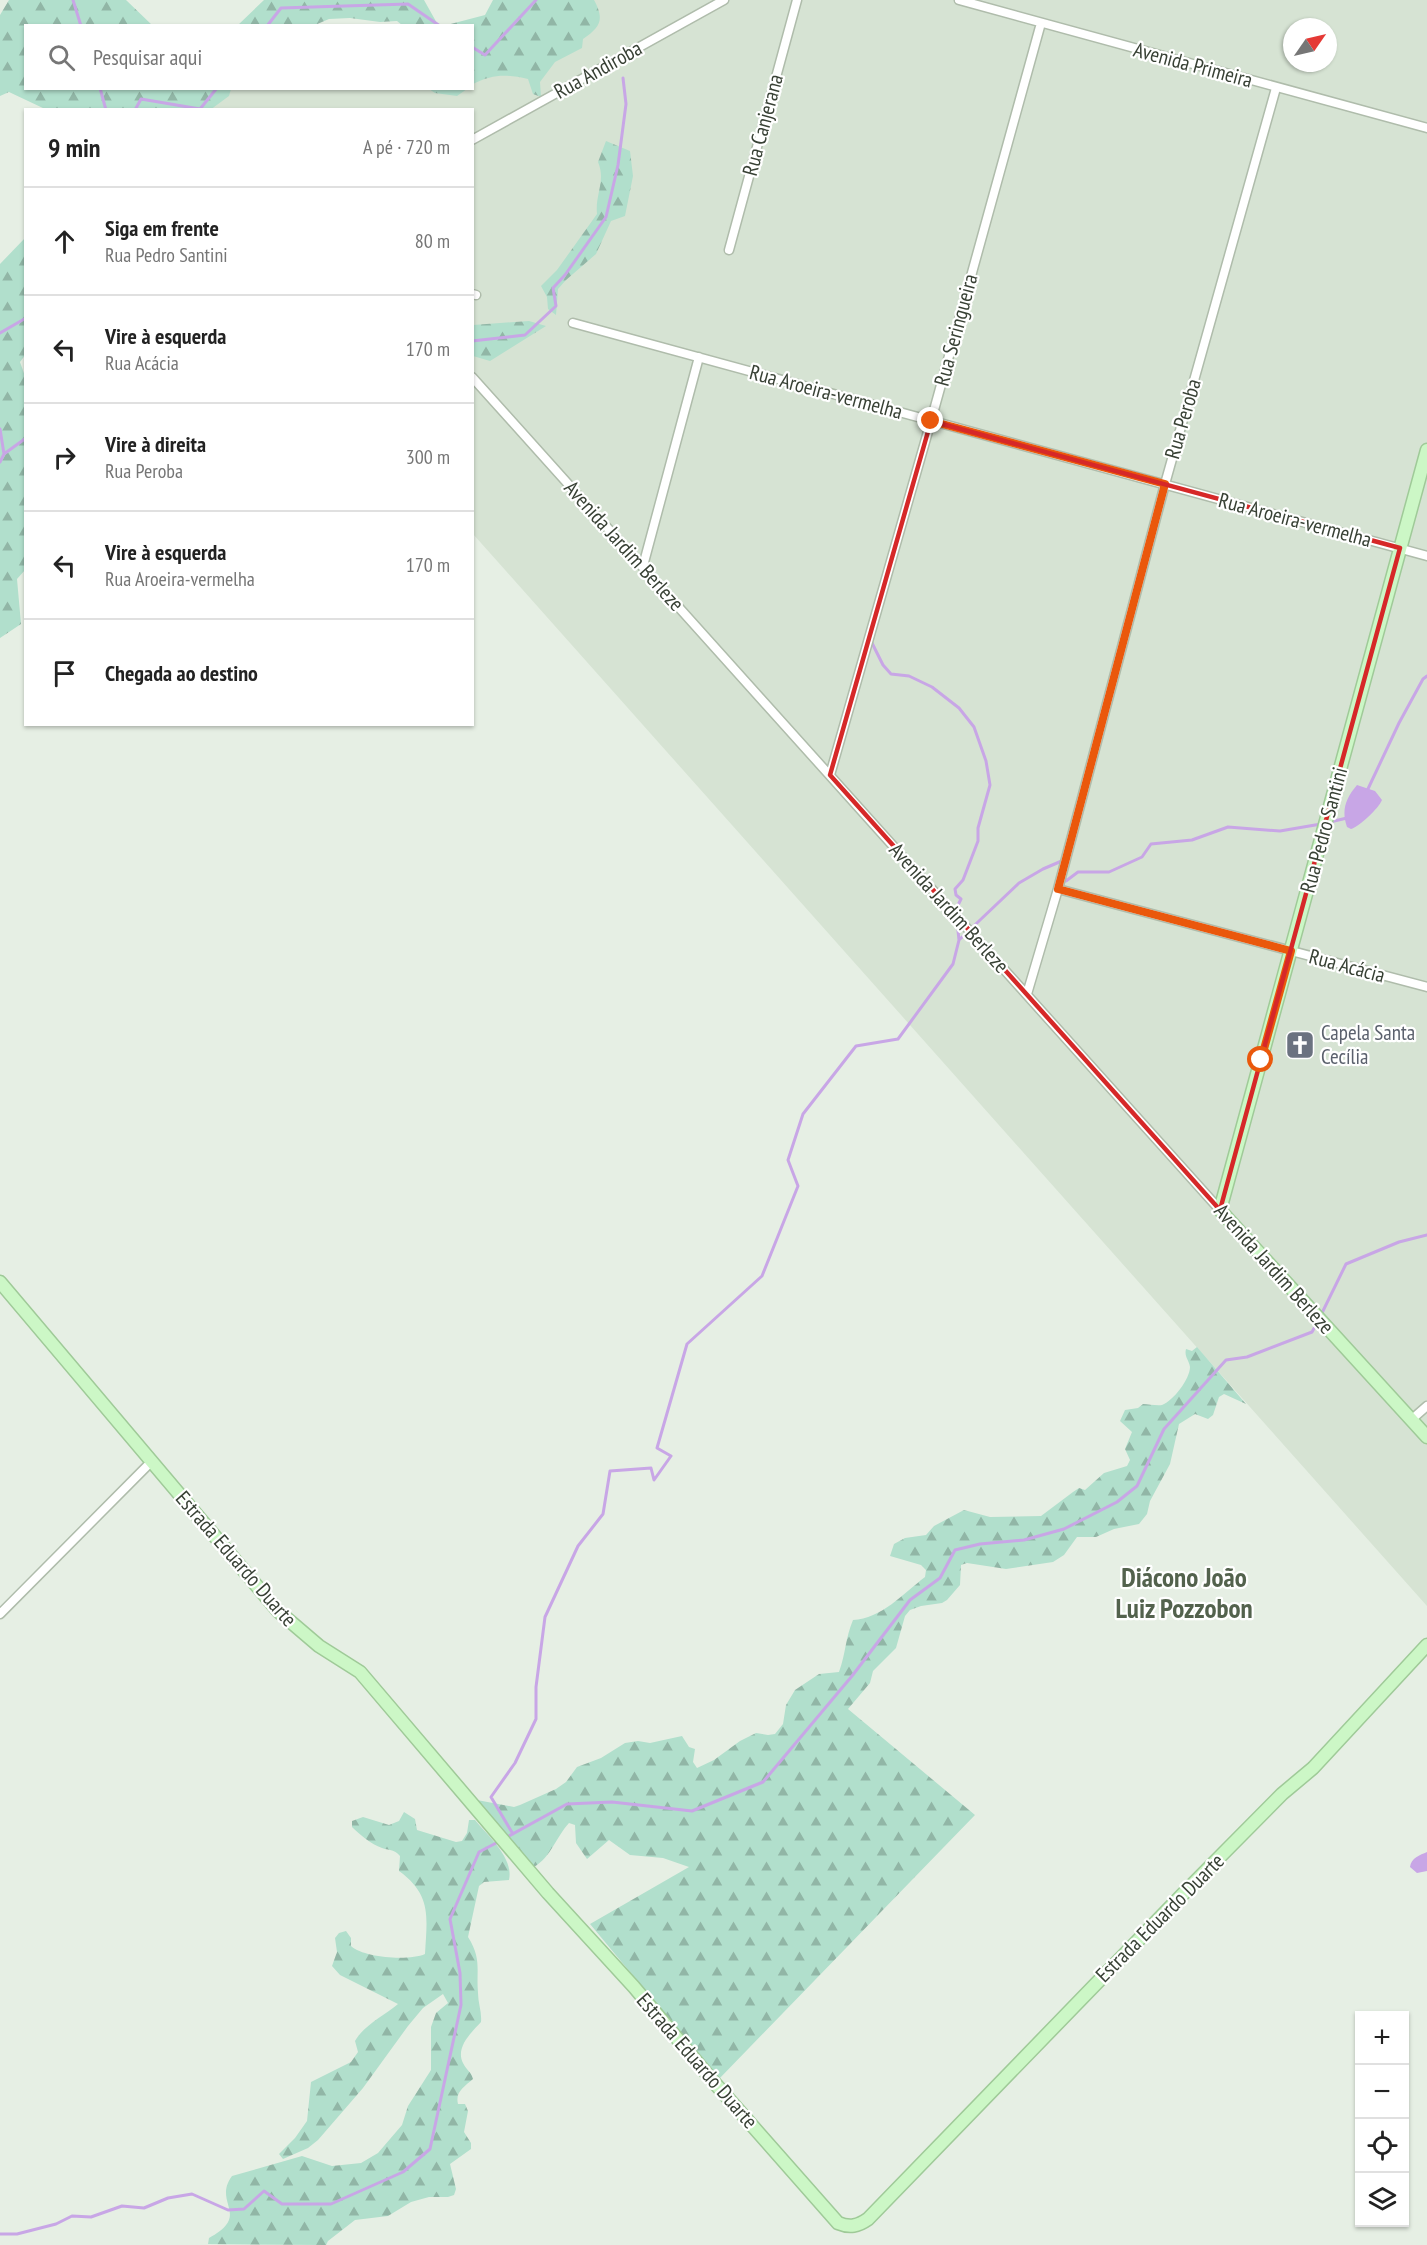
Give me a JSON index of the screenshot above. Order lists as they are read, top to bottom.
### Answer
{
  "streets": {
    "street": [
      "Avenida Primeira",
      "Rua Andiroba",
      "Rua Canjerana",
      "Rua Seringueira",
      "Rua Aroeira-vermelha",
      "Rua Peroba",
      "Avenida Jardim Berleze",
      "Rua Pedro Santini",
      "Rua Acácia",
      "Estrada Eduardo Duarte"
    ]
  },
  "crossings": [
    ["Avenida Primeira", "Rua Seringueira"],
    ["Avenida Primeira", "Rua Peroba"],
    ["Rua Seringueira", "Rua Aroeira-vermelha"],
    ["Rua Seringueira", "Avenida Jardim Berleze"],
    ["Rua Aroeira-vermelha", "Rua Peroba"],
    ["Rua Aroeira-vermelha", "Rua Pedro Santini"],
    ["Rua Peroba", "Avenida Jardim Berleze"],
    ["Rua Peroba", "Rua Acácia"],
    ["Avenida Jardim Berleze", "Rua Pedro Santini"],
    ["Rua Pedro Santini", "Rua Acácia"]
  ],
  "districts": ["Diácono João Luiz Pozzobon"],
  "places": {
    "church": ["Capela Santa Cecília"]
  },
  "north": "top right",
  "page": {
    "search": "Pesquisar aqui",
    "heading": ["9 min", "A pé · 720 m"],
    "list": [
      ["Siga em frente", "Rua Pedro Santini", "80 m"],
      ["Vire à esquerda", "Rua Acácia", "170 m"],
      ["Vire à direita", "Rua Peroba", "300 m"],
      ["Vire à esquerda", "Rua Aroeira-vermelha", "170 m"],
      "Chegada ao destino"
    ],
    "map_buttons": ["+", "−"]
  }
}
